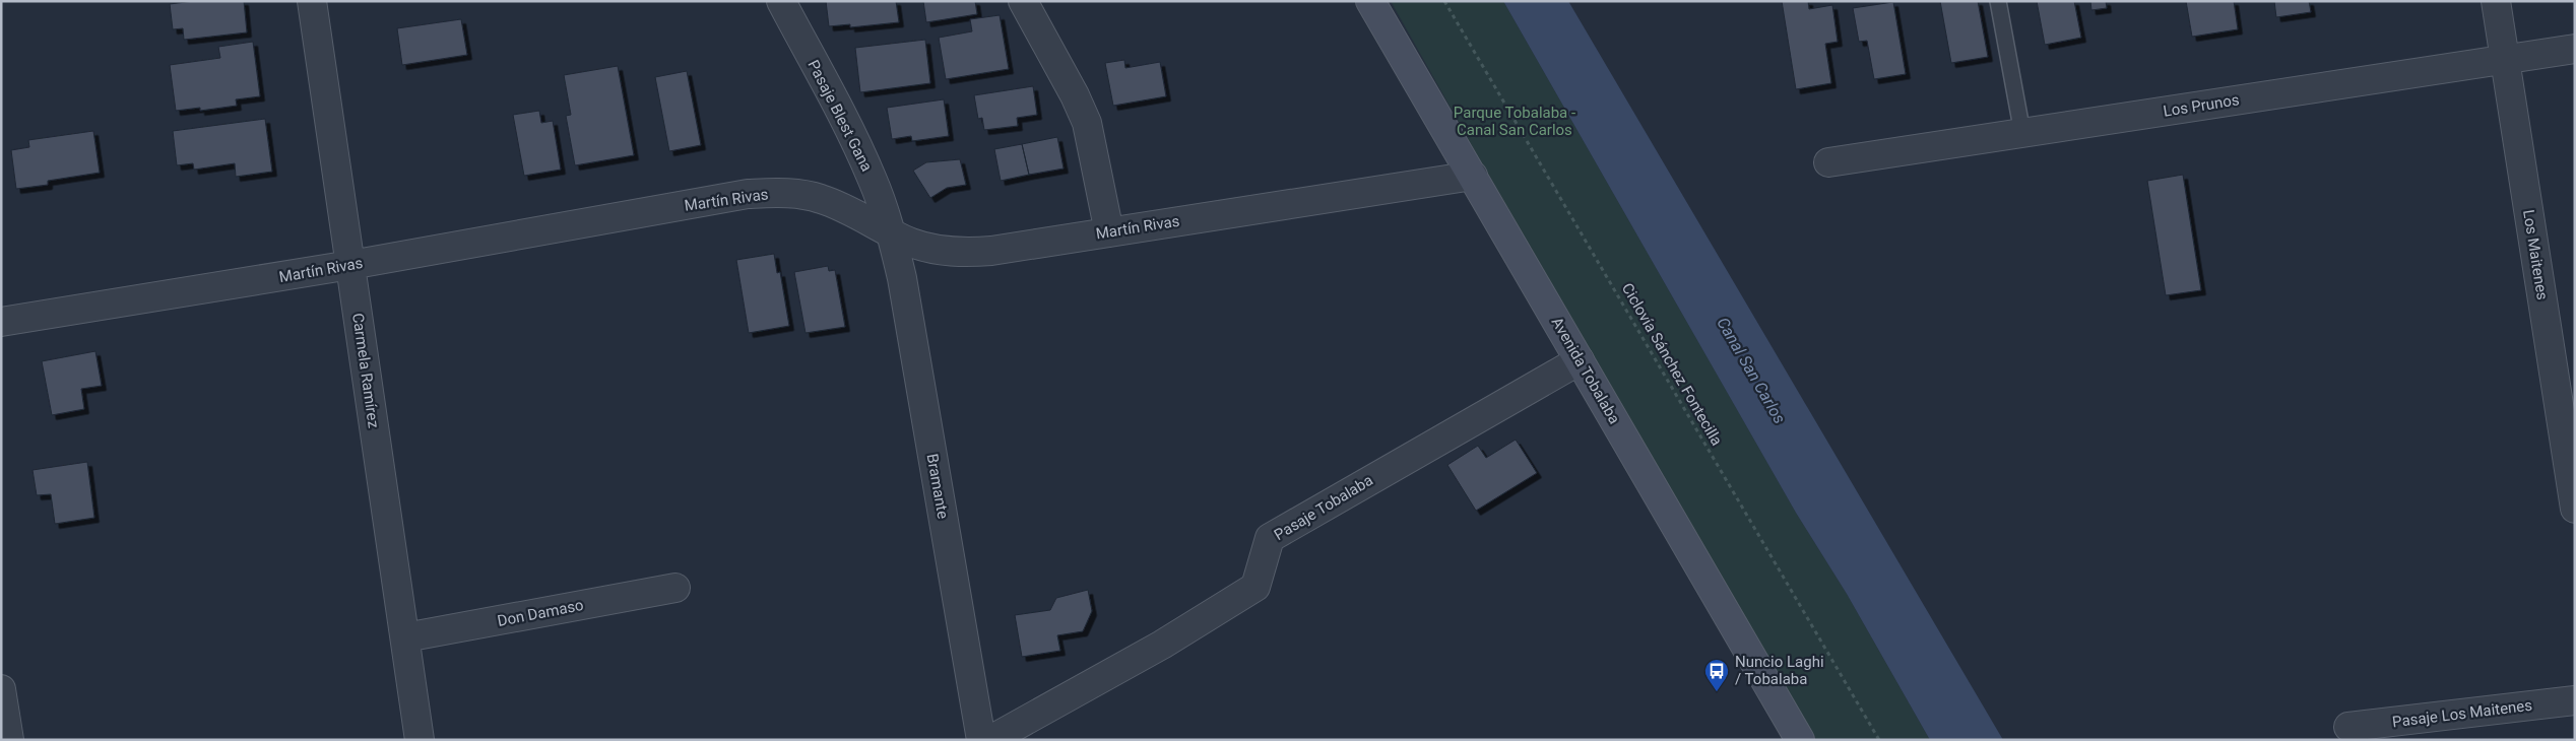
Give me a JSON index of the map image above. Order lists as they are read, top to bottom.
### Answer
{
  "streets": {
    "main road": ["Avenida Tobalaba"],
    "street": [
      "Los Prunos",
      "Pasaje Blest Gana",
      "Martín Rivas",
      "Los Maitenes",
      "Carmela Ramírez",
      "Bramante",
      "Pasaje Tobalaba",
      "Don Damaso",
      "Pasaje Los Maitenes"
    ],
    "path": ["Ciclovía Sánchez Fontecilla"]
  },
  "crossings": [
    ["Los Prunos", "Los Maitenes"],
    ["Pasaje Blest Gana", "Martín Rivas"],
    ["Pasaje Blest Gana", "Bramante"],
    ["Martín Rivas", "Carmela Ramírez"],
    ["Martín Rivas", "Avenida Tobalaba"],
    ["Martín Rivas", "Bramante"],
    ["Carmela Ramírez", "Don Damaso"],
    ["Avenida Tobalaba", "Pasaje Tobalaba"]
  ],
  "water": ["Canal San Carlos"],
  "parks": ["Parque Tobalaba - Canal San Carlos"],
  "places": {
    "bus stop": ["Nuncio Laghi / Tobalaba"]
  }
}
